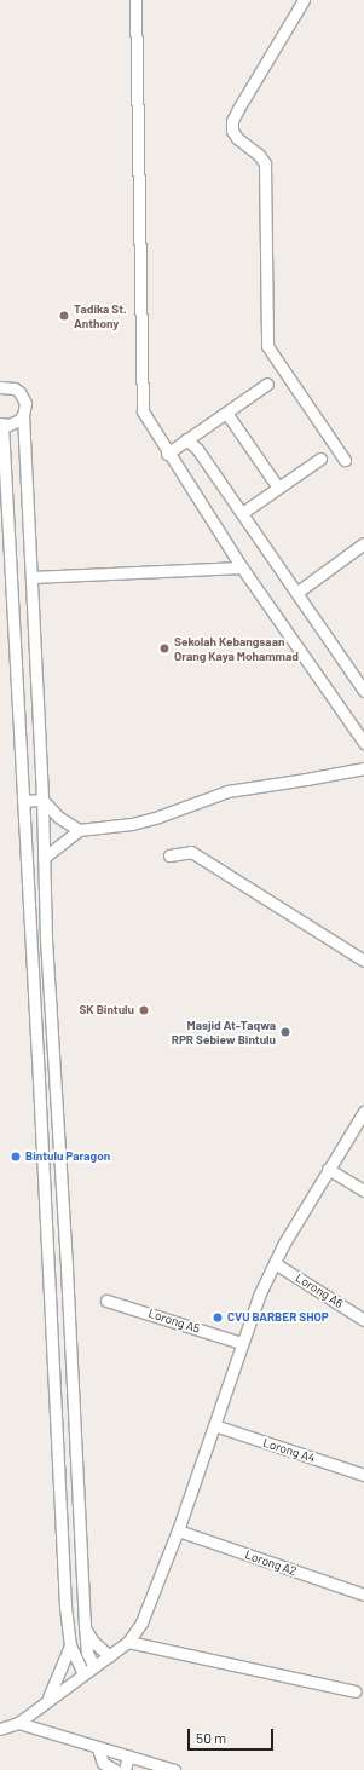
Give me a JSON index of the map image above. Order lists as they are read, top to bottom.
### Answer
{
  "streets": {
    "street": [
      "Lorong A6",
      "Lorong A5",
      "Lorong A4",
      "Lorong A2"
    ]
  },
  "places": [
    "Tadika St. Anthony",
    "Sekolah Kebangsaan Orang Kaya Mohammad",
    "SK Bintulu",
    "Masjid At-Taqwa RPR Sebiew Bintulu",
    "Bintulu Paragon",
    "CVU BARBER SHOP"
  ],
  "scale_bar": "50 m"
}
